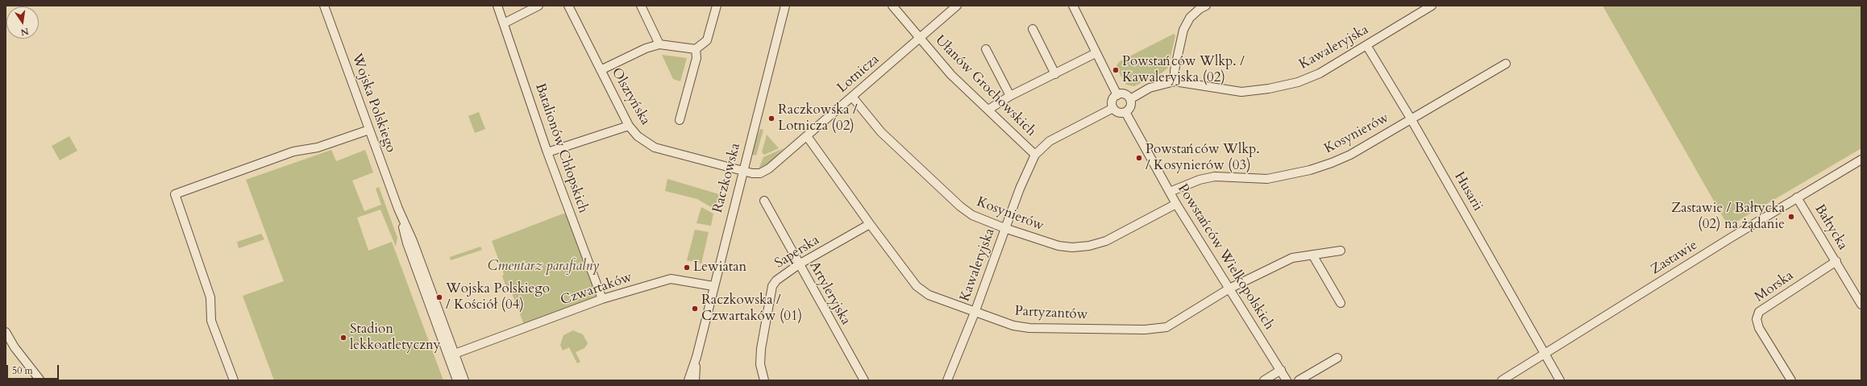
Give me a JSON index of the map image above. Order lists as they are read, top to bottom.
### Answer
{
  "streets": {
    "street": [
      "Kawaleryjska",
      "Lotnicza",
      "Ułanów Grochowskich",
      "Olsztyńska",
      "Wojska Polskiego",
      "Kosynierów",
      "Batalionów Chłopskich",
      "Raczkowska",
      "Husarii",
      "Bałtycka",
      "Saperska",
      "Powstańców Wielkopolskich",
      "Zastawie",
      "Morska",
      "Czwartaków",
      "Artyleryjska",
      "Partyzantów"
    ]
  },
  "crossings": [
    ["Kawaleryjska", "Ułanów Grochowskich"],
    ["Kawaleryjska", "Kosynierów"],
    ["Kawaleryjska", "Husarii"],
    ["Kawaleryjska", "Powstańców Wielkopolskich"],
    ["Kawaleryjska", "Partyzantów"],
    ["Lotnicza", "Ułanów Grochowskich"],
    ["Lotnicza", "Olsztyńska"],
    ["Lotnicza", "Kosynierów"],
    ["Lotnicza", "Raczkowska"],
    ["Lotnicza", "Partyzantów"],
    ["Olsztyńska", "Raczkowska"],
    ["Wojska Polskiego", "Czwartaków"],
    ["Kosynierów", "Husarii"],
    ["Kosynierów", "Powstańców Wielkopolskich"],
    ["Batalionów Chłopskich", "Czwartaków"],
    ["Raczkowska", "Czwartaków"],
    ["Husarii", "Zastawie"],
    ["Bałtycka", "Zastawie"],
    ["Bałtycka", "Morska"],
    ["Saperska", "Artyleryjska"],
    ["Saperska", "Partyzantów"],
    ["Powstańców Wielkopolskich", "Partyzantów"]
  ],
  "parks": ["Cmentarz parafialny"],
  "places": [
    "Powstańców Wlkp. / Kawaleryjska (02)",
    "Raczkowska / Lotnicza (02)",
    "Powstańców Wlkp. / Kosynierów (03)",
    "Zastawie / Bałtycka (02) na żądanie",
    "Lewiatan",
    "Wojska Polskiego / Kościół (04)",
    "Raczkowska / Czwartaków (01)",
    "Stadion lekkoatletyczny"
  ],
  "scale_bar": "50 m",
  "north": "bottom"
}
